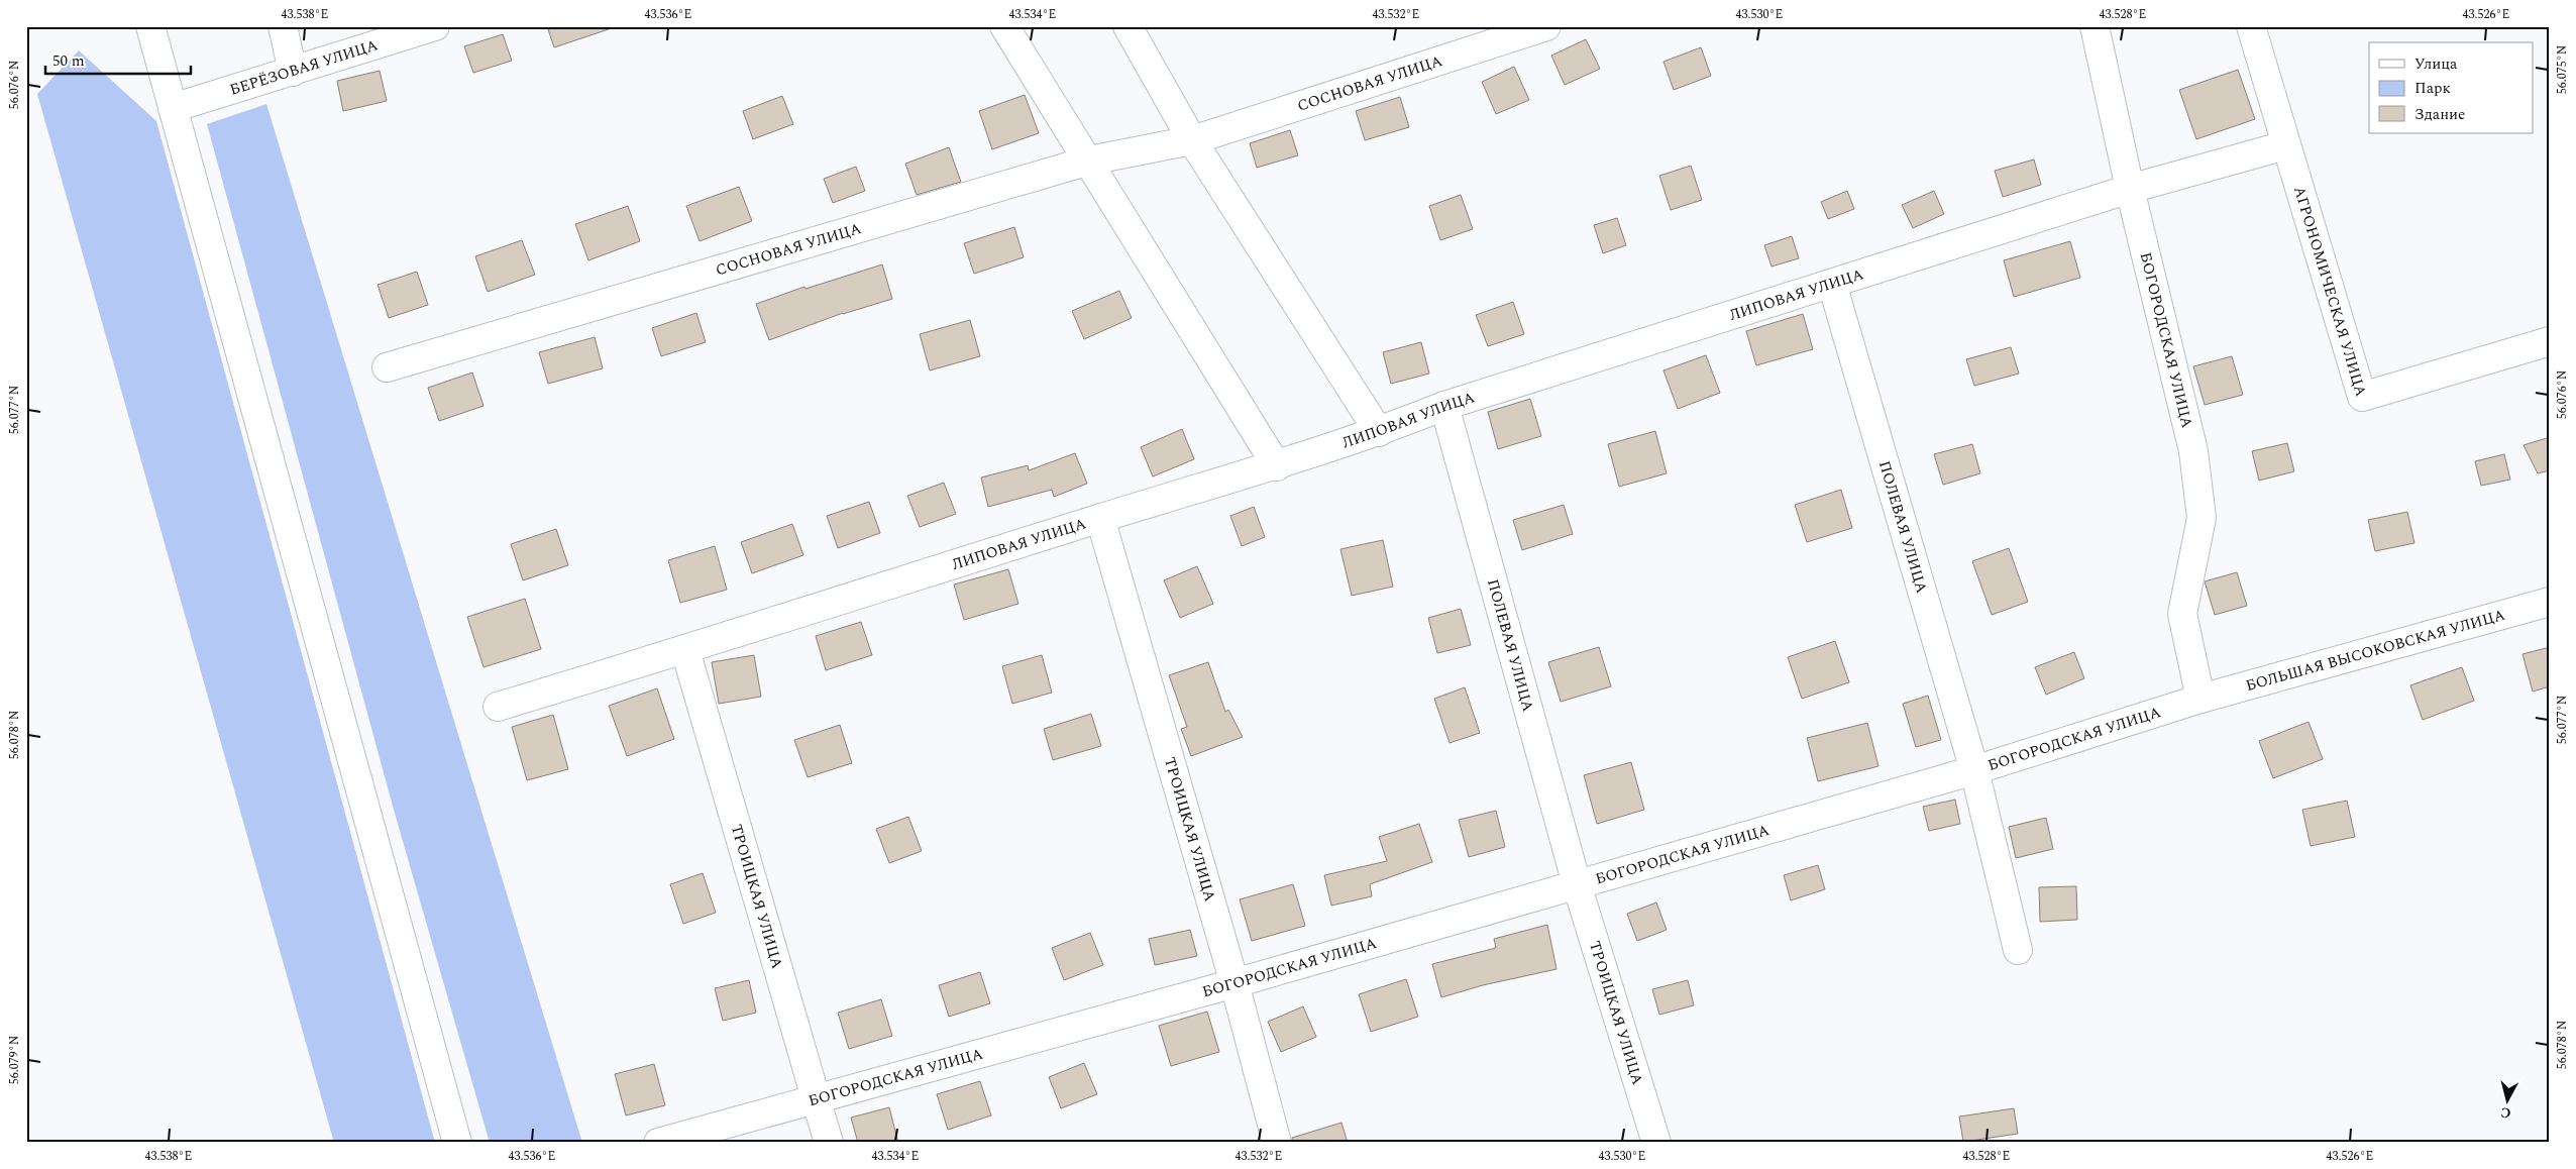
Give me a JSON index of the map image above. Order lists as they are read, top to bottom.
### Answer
{
  "streets": {
    "street": [
      "БЕРЁЗОВАЯ УЛИЦА",
      "СОСНОВАЯ УЛИЦА",
      "АГРОНОМИЧЕСКАЯ УЛИЦА",
      "ЛИПОВАЯ УЛИЦА",
      "БОГОРОДСКАЯ УЛИЦА",
      "ПОЛЕВАЯ УЛИЦА",
      "БОЛЬШАЯ ВЫСОКОВСКАЯ УЛИЦА",
      "ТРОИЦКАЯ УЛИЦА"
    ]
  },
  "crossings": [
    ["АГРОНОМИЧЕСКАЯ УЛИЦА", "ЛИПОВАЯ УЛИЦА"],
    ["ЛИПОВАЯ УЛИЦА", "БОГОРОДСКАЯ УЛИЦА"],
    ["ЛИПОВАЯ УЛИЦА", "ПОЛЕВАЯ УЛИЦА"],
    ["ЛИПОВАЯ УЛИЦА", "ТРОИЦКАЯ УЛИЦА"],
    ["БОГОРОДСКАЯ УЛИЦА", "ПОЛЕВАЯ УЛИЦА"],
    ["БОГОРОДСКАЯ УЛИЦА", "БОЛЬШАЯ ВЫСОКОВСКАЯ УЛИЦА"],
    ["БОГОРОДСКАЯ УЛИЦА", "ТРОИЦКАЯ УЛИЦА"],
    ["ПОЛЕВАЯ УЛИЦА", "ТРОИЦКАЯ УЛИЦА"]
  ],
  "legend": ["Улица", "Парк", "Здание"],
  "scale_bar": "50 m",
  "north": "bottom",
  "coordinates": [
    "43.538°E",
    "43.536°E",
    "43.534°E",
    "43.532°E",
    "43.530°E",
    "43.528°E",
    "43.526°E",
    "56.075°N",
    "56.076°N",
    "56.077°N",
    "56.078°N",
    "56.079°N"
  ]
}
